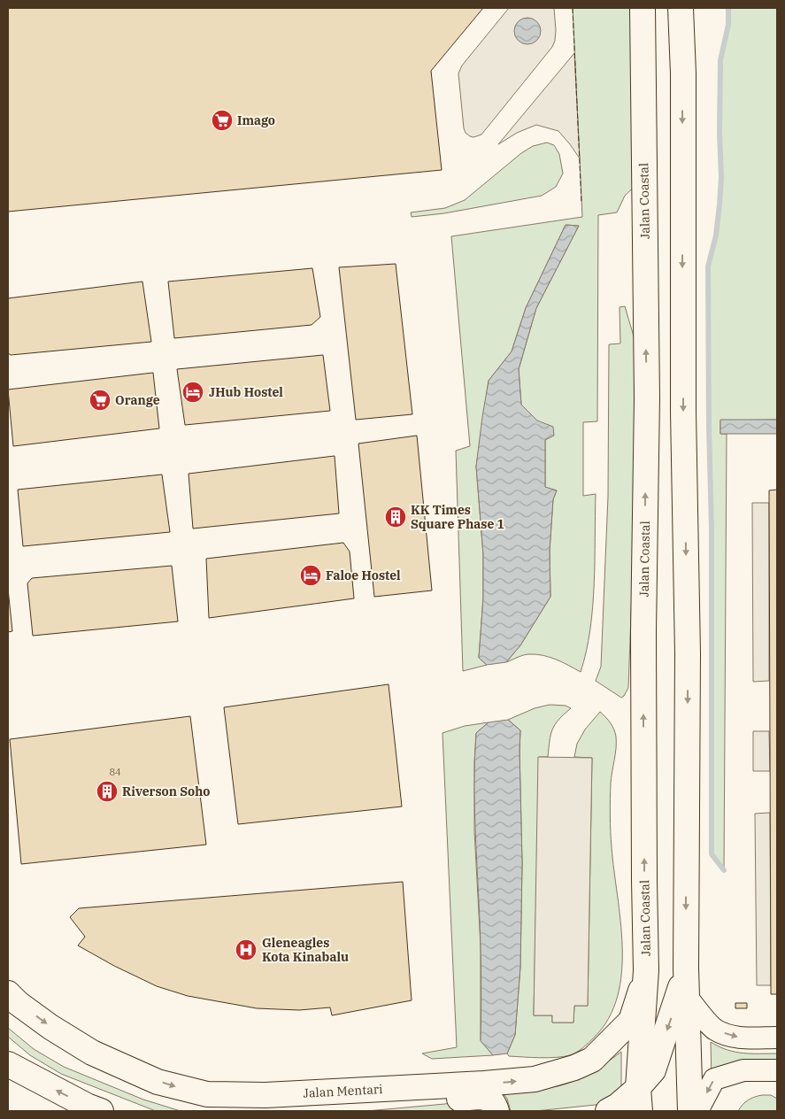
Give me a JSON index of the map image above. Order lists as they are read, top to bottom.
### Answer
{
  "streets": {
    "main road": ["Jalan Coastal", "Jalan Mentari"]
  },
  "crossings": [
    ["Jalan Coastal", "Jalan Mentari"]
  ],
  "one_way": ["Jalan Mentari"],
  "places": {
    "supermarket": ["Imago", "Orange"],
    "hotel": ["JHub Hostel", "Faloe Hostel"],
    "building": ["KK Times Square Phase 1", "Riverson Soho"],
    "hospital": ["Gleneagles Kota Kinabalu"]
  },
  "house_numbers": ["84"]
}
